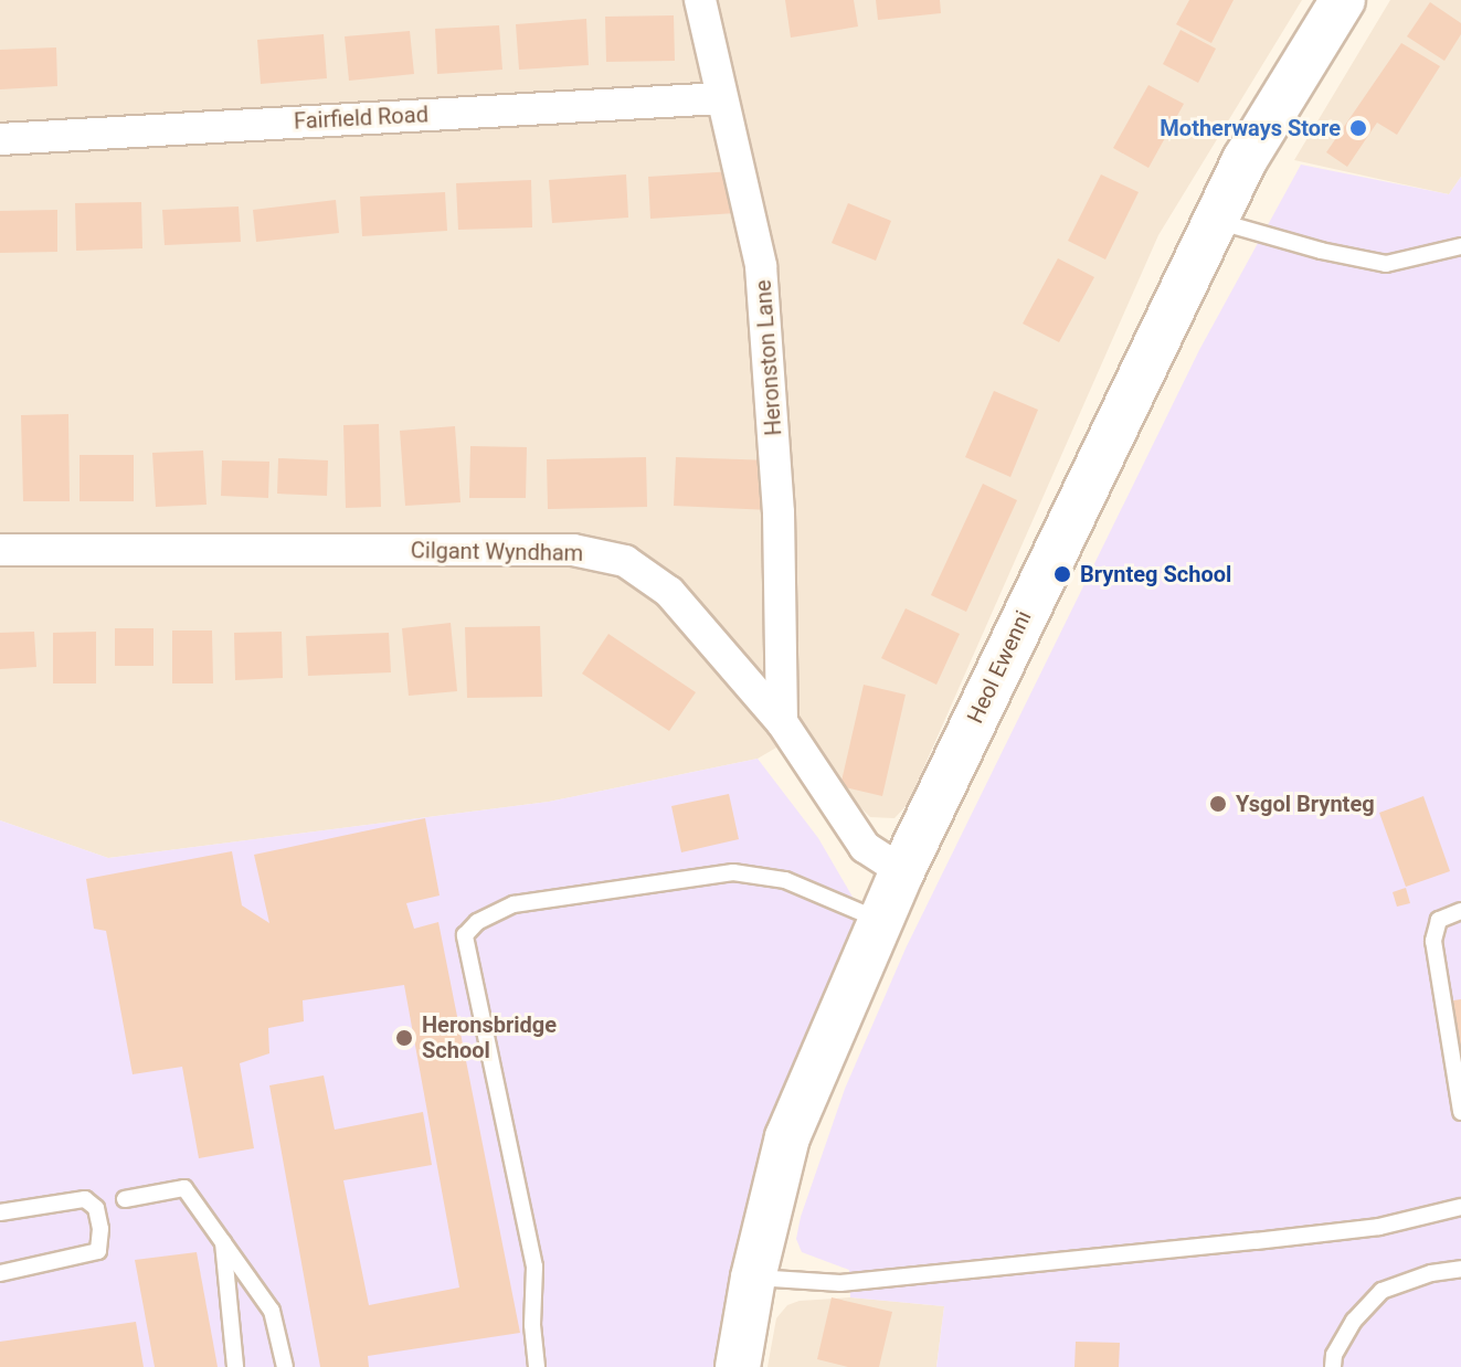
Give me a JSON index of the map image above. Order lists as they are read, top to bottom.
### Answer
{
  "streets": {
    "street": [
      "Fairfield Road",
      "Heronston Lane",
      "Cilgant Wyndham",
      "Heol Ewenni"
    ]
  },
  "crossings": [
    ["Fairfield Road", "Heronston Lane"],
    ["Heronston Lane", "Cilgant Wyndham"],
    ["Cilgant Wyndham", "Heol Ewenni"]
  ],
  "places": [
    "Motherways Store",
    "Brynteg School",
    "Ysgol Brynteg",
    "Heronsbridge School"
  ]
}
